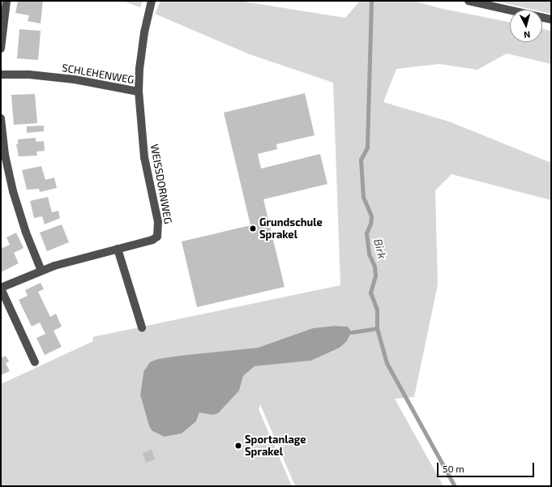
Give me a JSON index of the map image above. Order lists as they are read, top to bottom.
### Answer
{
  "streets": {
    "street": ["SCHLEHENWEG", "WEISSDORNWEG"]
  },
  "crossings": [
    ["SCHLEHENWEG", "WEISSDORNWEG"]
  ],
  "water": ["Birk"],
  "places": ["Grundschule Sprakel", "Sportanlage Sprakel"],
  "scale_bar": "50 m",
  "north": "bottom"
}
